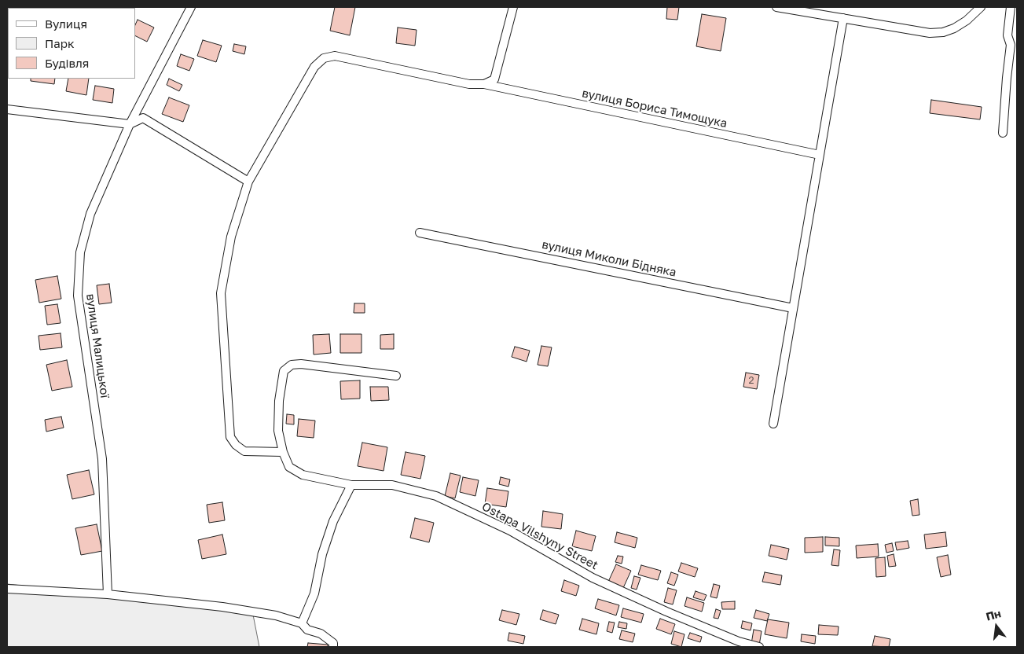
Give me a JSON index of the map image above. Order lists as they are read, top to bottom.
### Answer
{
  "streets": {
    "street": [
      "вулиця Бориса Тимощука",
      "вулиця Миколи Бідняка",
      "вулиця Малицької",
      "Ostapa Vilshyny Street"
    ]
  },
  "crossings": [
    ["вулиця Бориса Тимощука", "Ostapa Vilshyny Street"]
  ],
  "house_numbers": ["2"],
  "legend": ["Вулиця", "Парк", "Будівля"],
  "north": "top"
}
